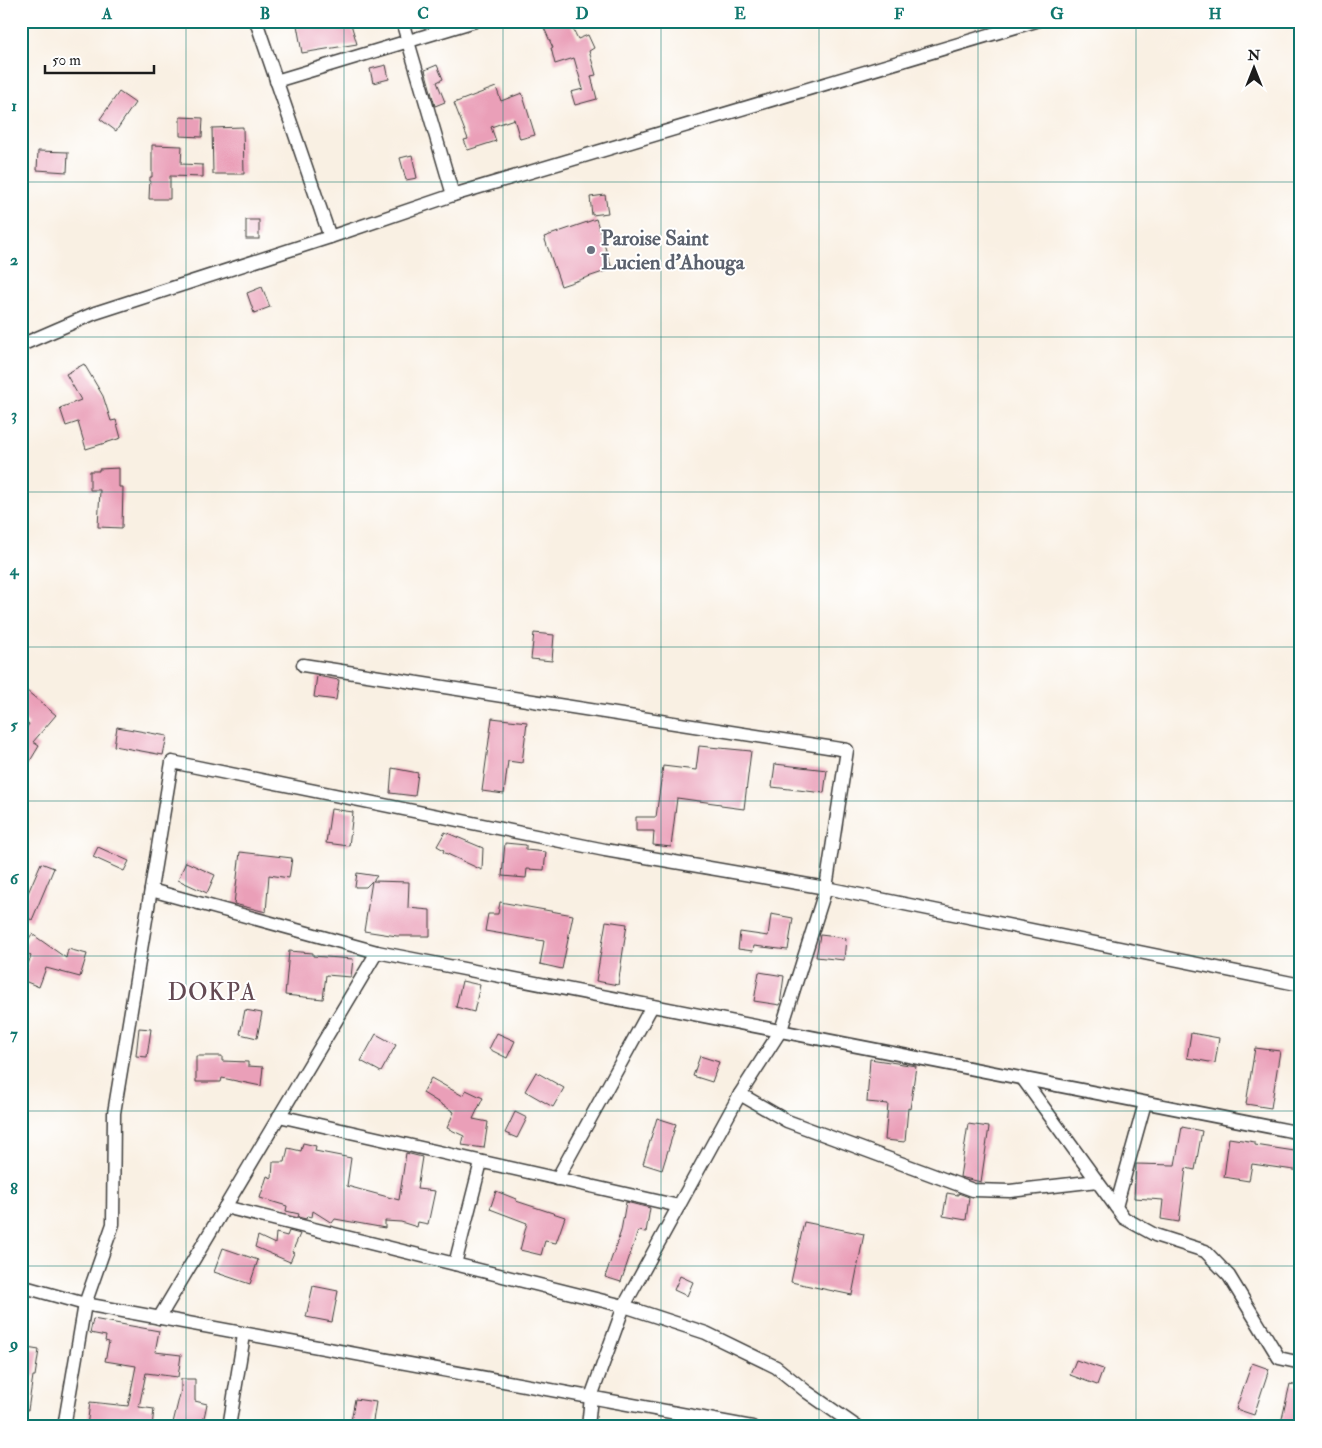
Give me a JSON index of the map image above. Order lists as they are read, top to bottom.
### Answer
{
  "districts": ["DOKPA"],
  "places": ["Paroise Saint Lucien d'Ahouga"],
  "scale_bar": "50 m",
  "north": "top",
  "grid": {
    "columns": [
      "A",
      "B",
      "C",
      "D",
      "E",
      "F",
      "G",
      "H"
    ],
    "rows": [
      "1",
      "2",
      "3",
      "4",
      "5",
      "6",
      "7",
      "8",
      "9"
    ]
  }
}
